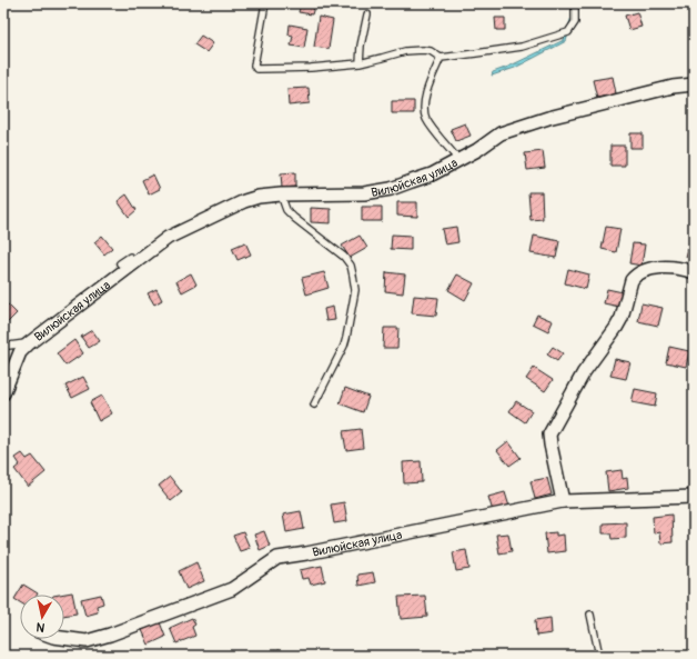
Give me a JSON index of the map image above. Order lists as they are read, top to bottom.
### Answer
{
  "streets": {
    "street": ["Вилюйская улица"]
  },
  "north": "bottom"
}
